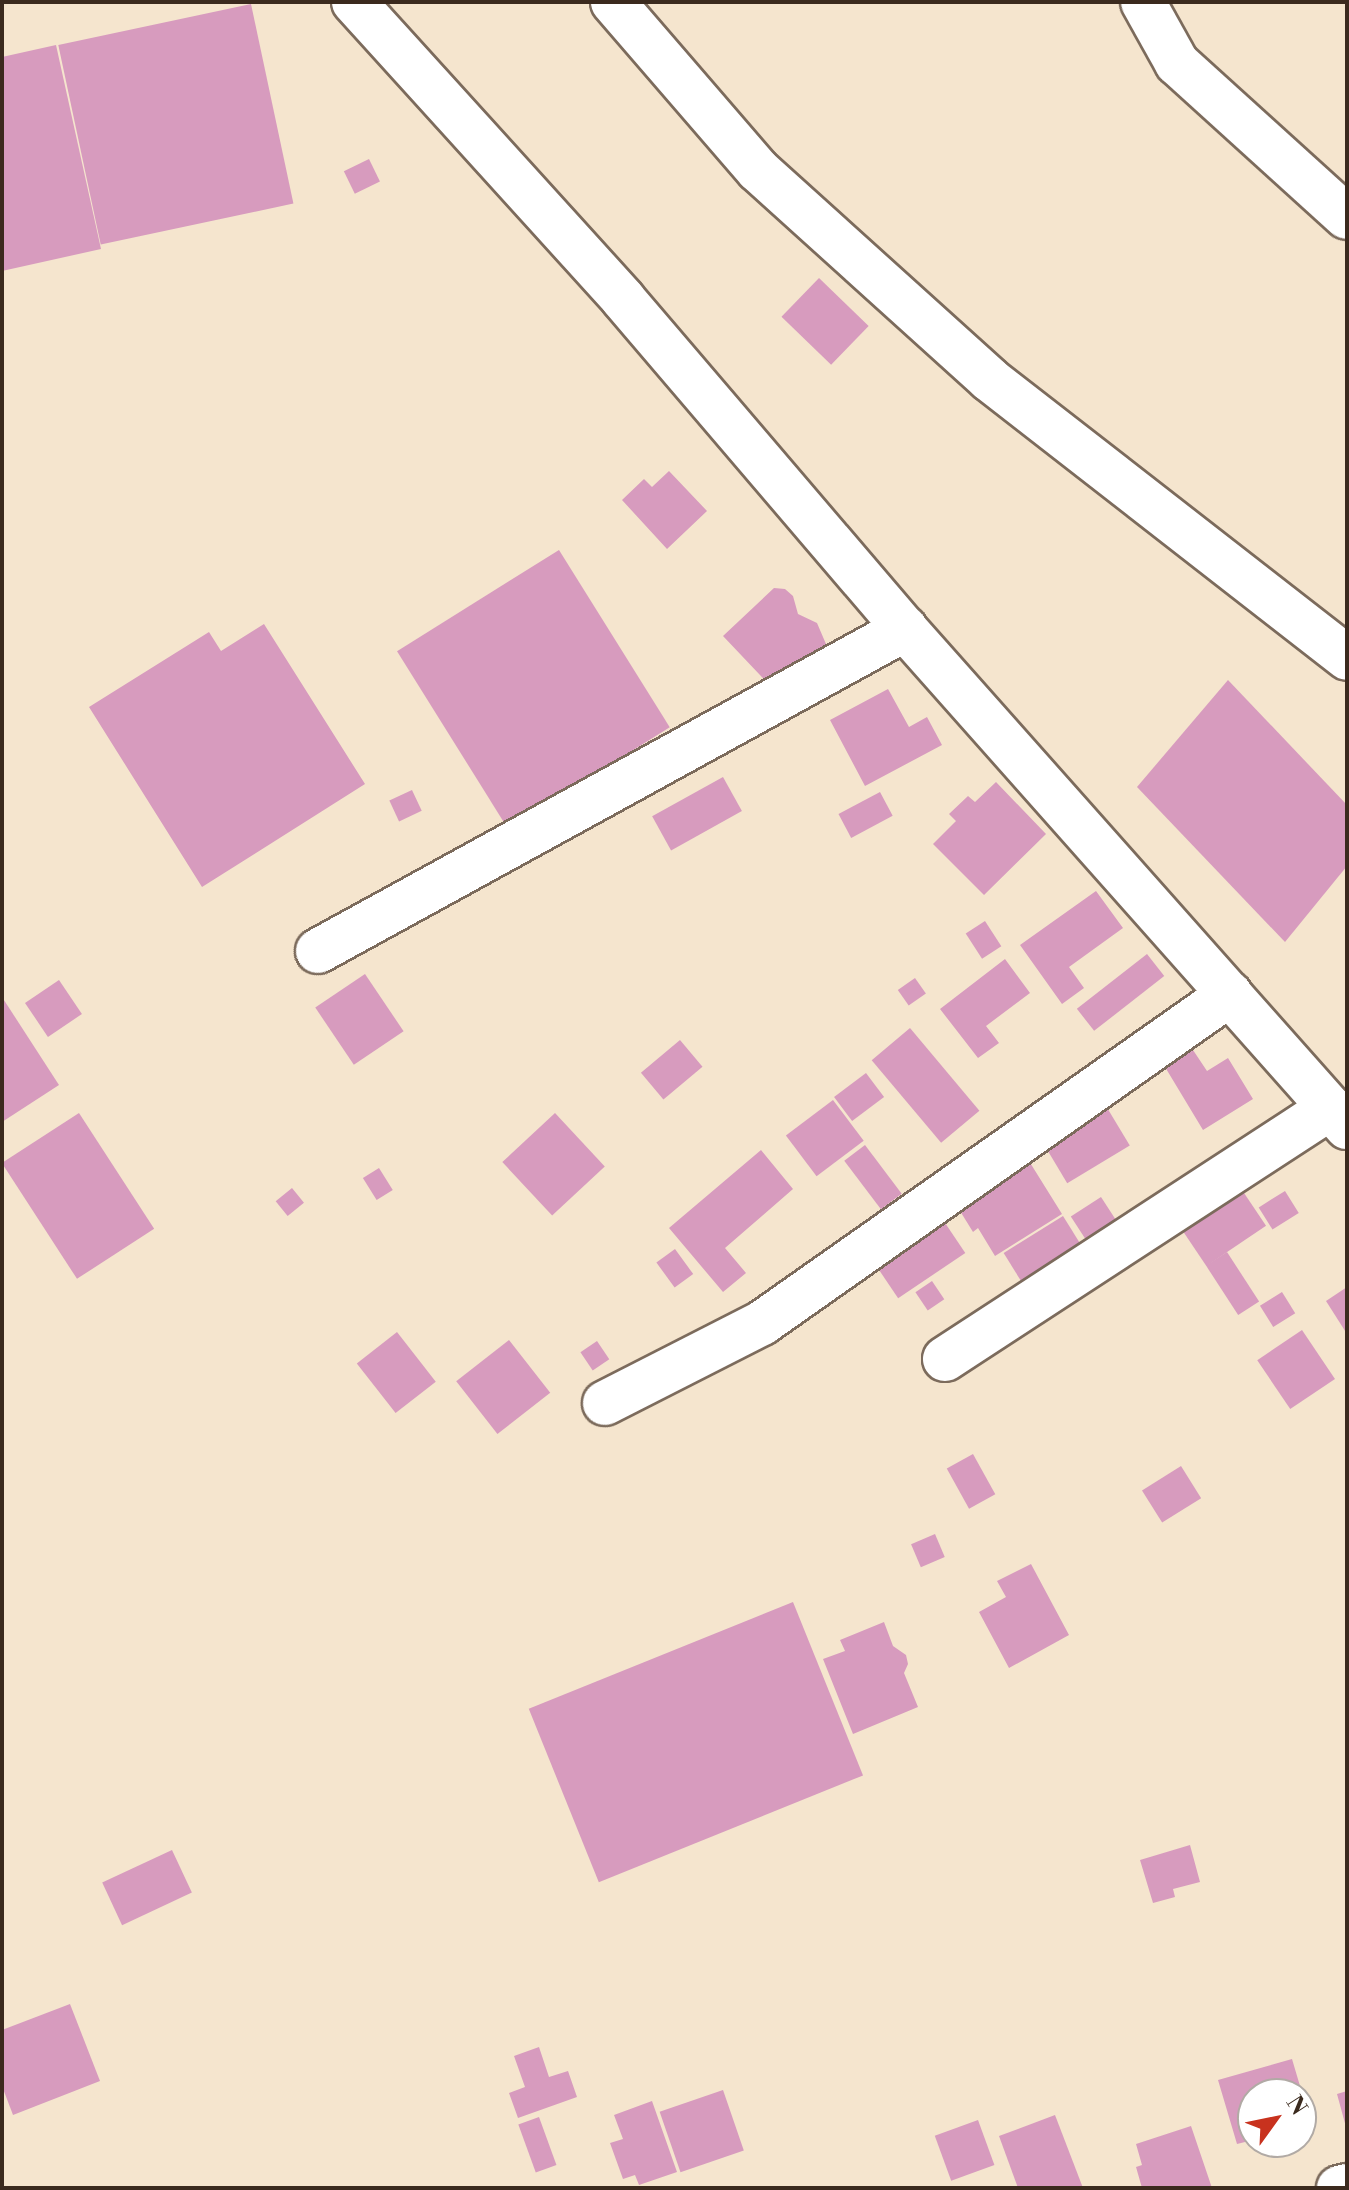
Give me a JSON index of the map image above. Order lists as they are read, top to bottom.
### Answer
{
  "north": "top right"
}
